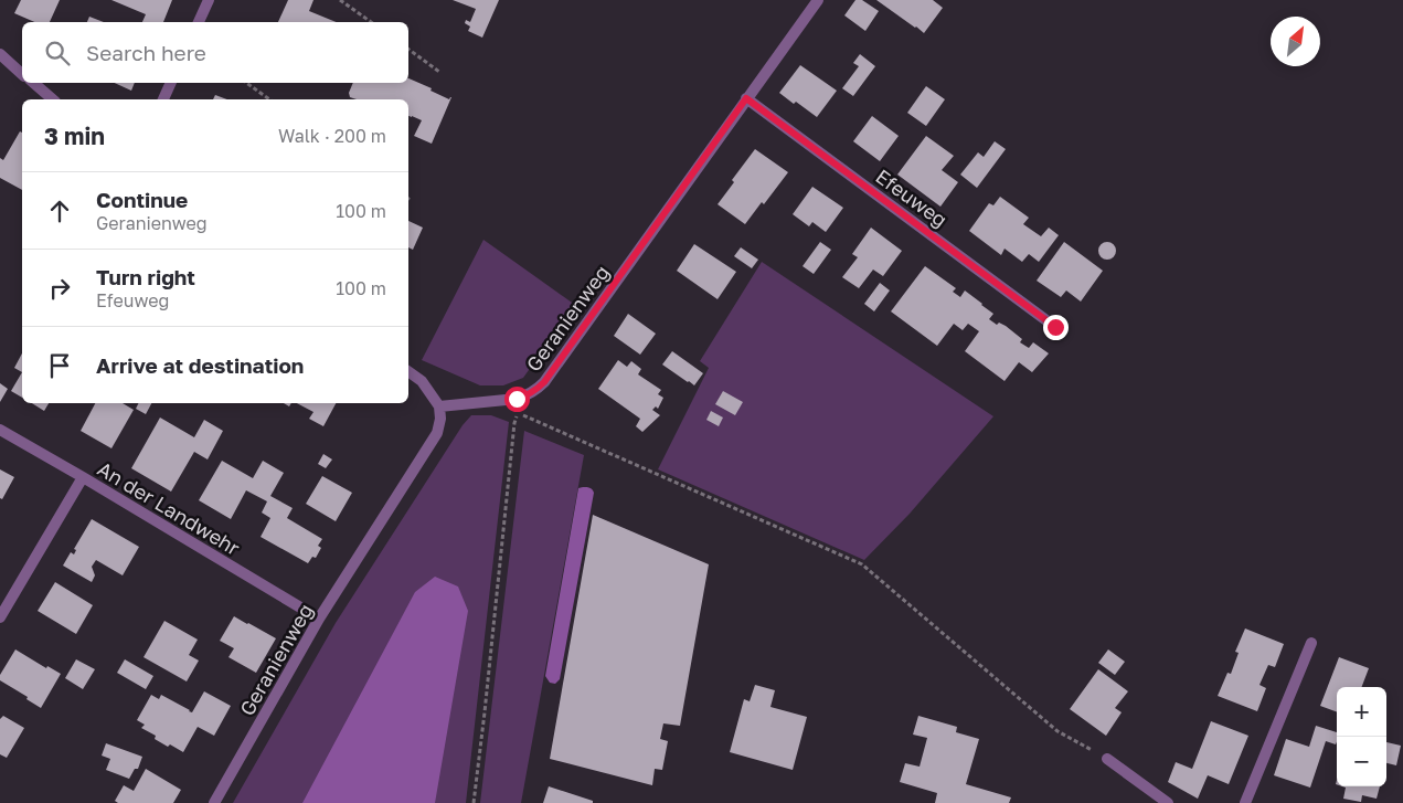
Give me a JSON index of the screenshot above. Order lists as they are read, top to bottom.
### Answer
{
  "streets": {
    "street": ["Efeuweg", "Geranienweg", "An der Landwehr"]
  },
  "crossings": [
    ["Efeuweg", "Geranienweg"],
    ["Geranienweg", "An der Landwehr"]
  ],
  "north": "top right",
  "page": {
    "search": "Search here",
    "heading": ["3 min", "Walk · 200 m"],
    "list": [
      ["Continue", "Geranienweg", "100 m"],
      ["Turn right", "Efeuweg", "100 m"],
      "Arrive at destination"
    ],
    "map_buttons": ["+", "−"]
  }
}
